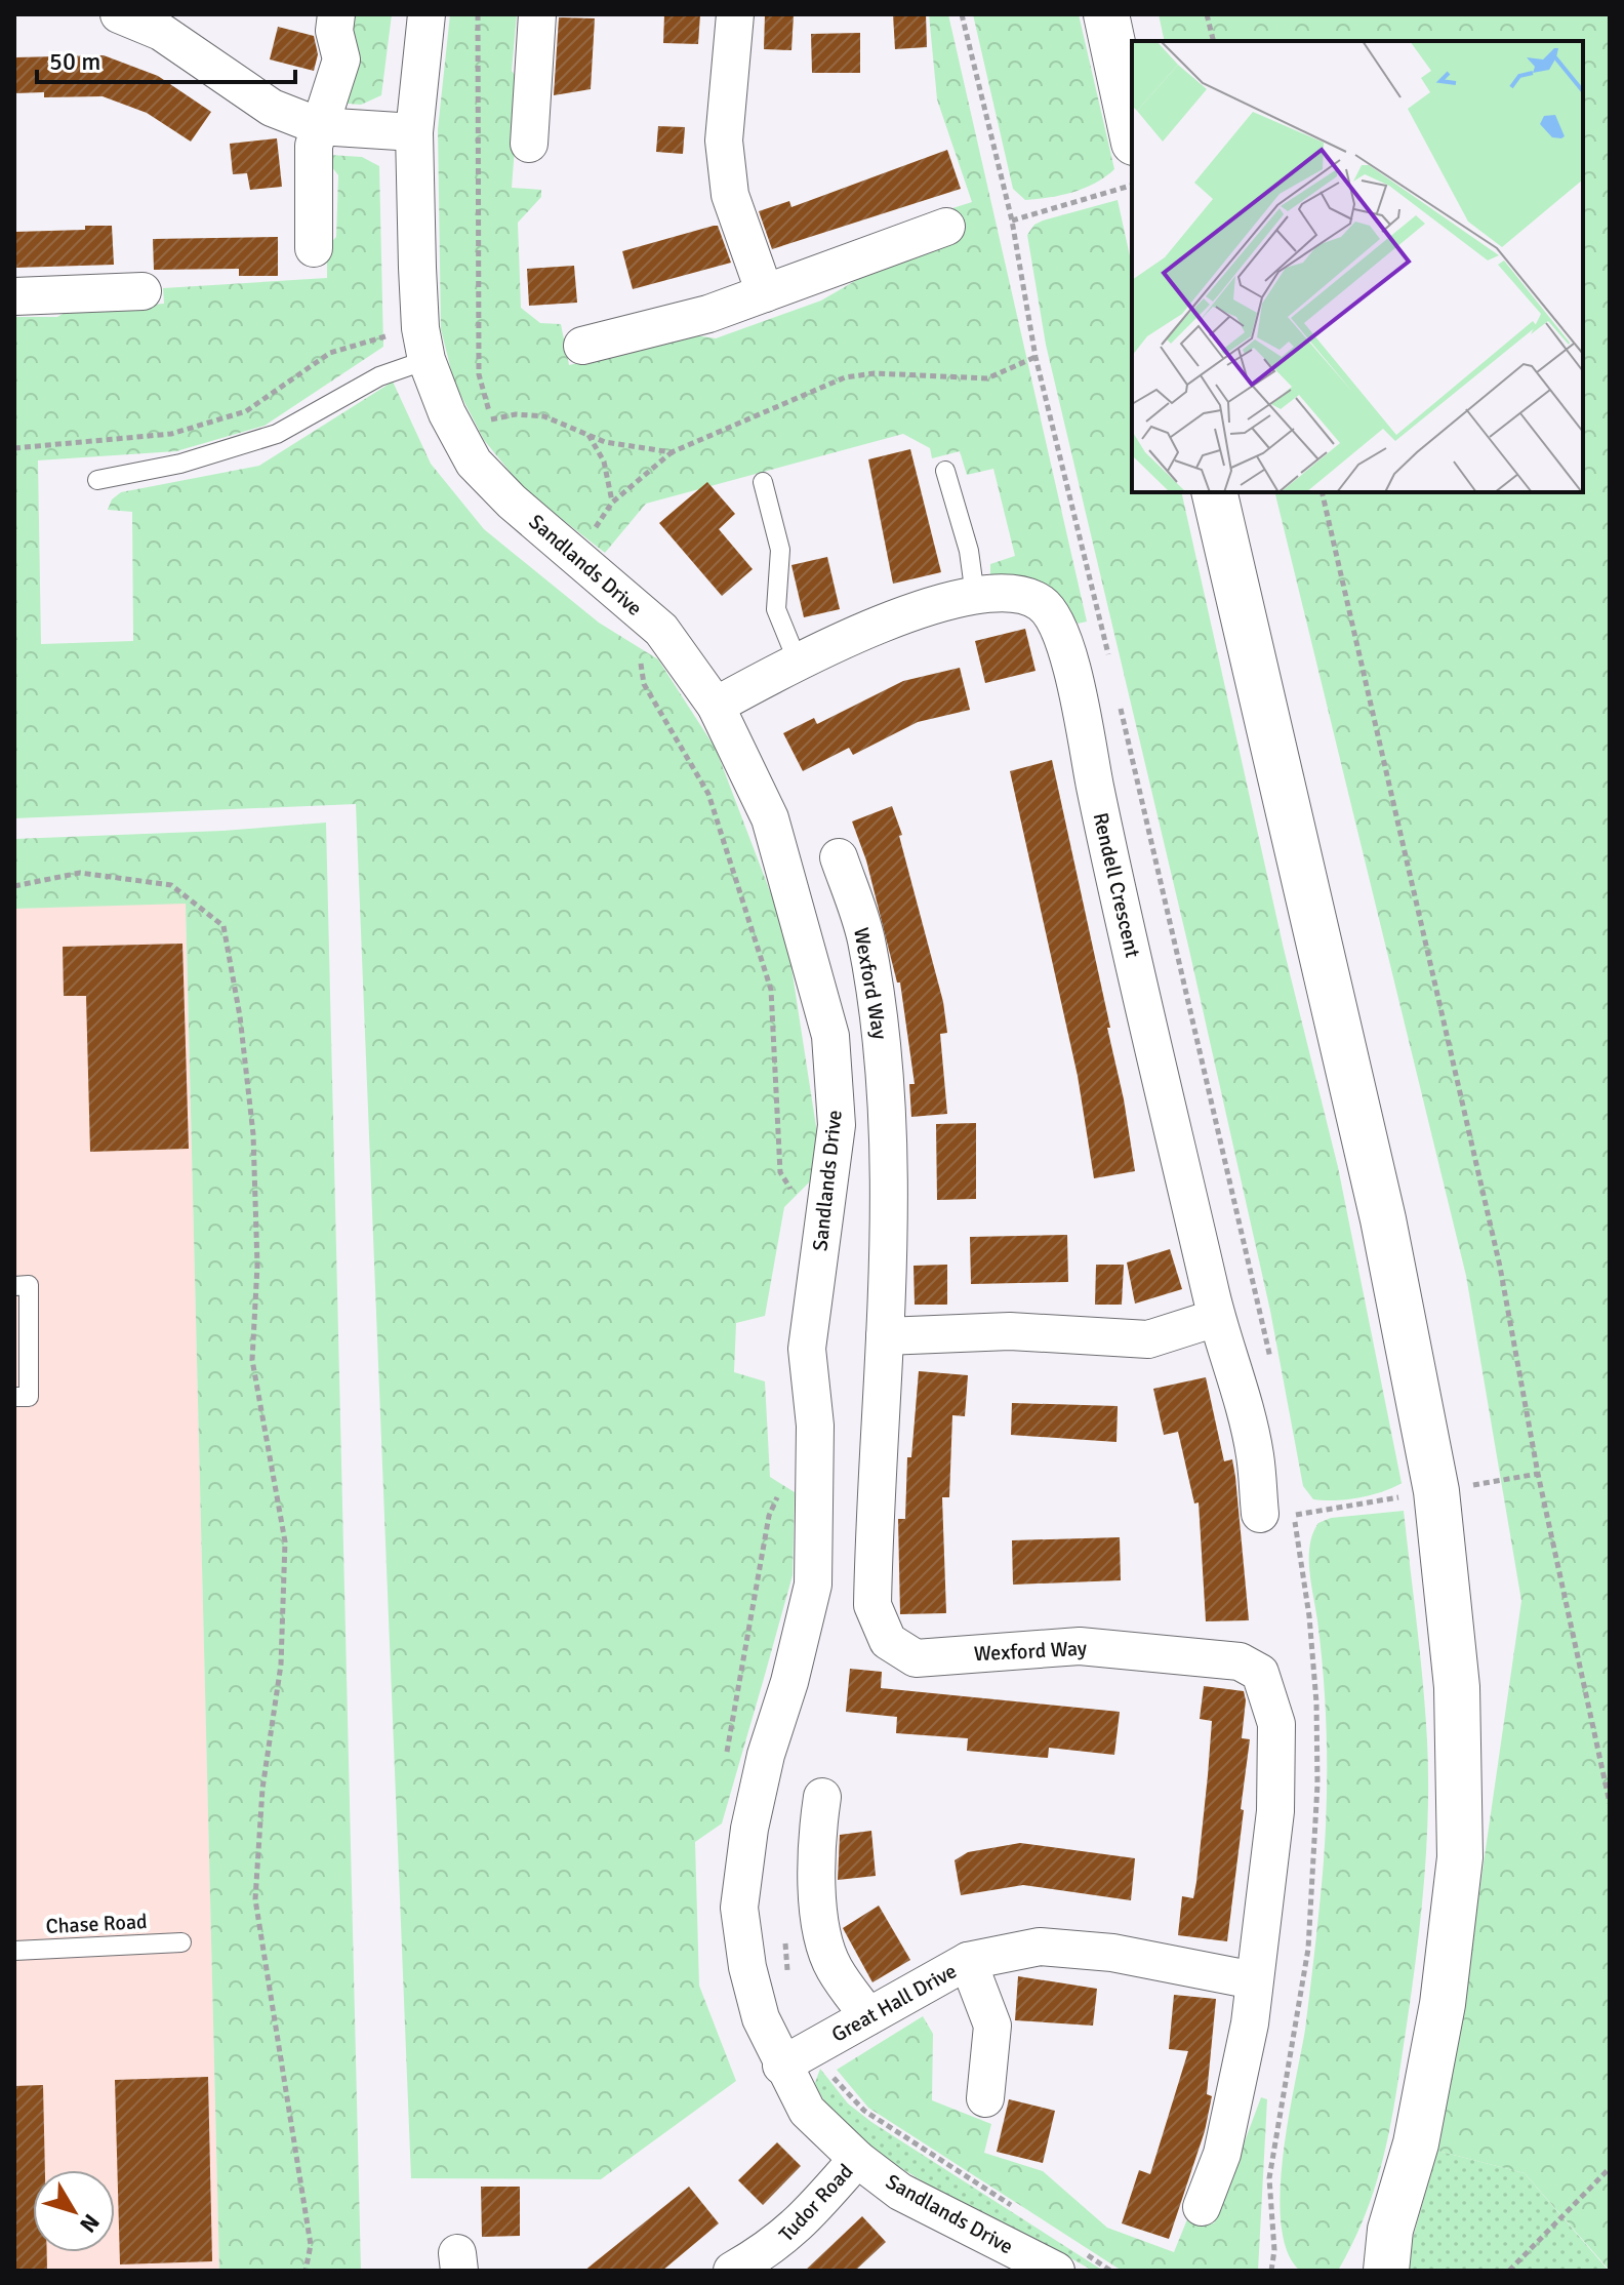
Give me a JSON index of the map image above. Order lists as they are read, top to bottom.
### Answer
{
  "streets": {
    "street": [
      "Sandlands Drive",
      "Rendell Crescent",
      "Wexford Way",
      "Great Hall Drive",
      "Tudor Road"
    ],
    "lane": ["Chase Road"]
  },
  "crossings": [
    ["Sandlands Drive", "Rendell Crescent"],
    ["Sandlands Drive", "Great Hall Drive"],
    ["Sandlands Drive", "Tudor Road"],
    ["Wexford Way", "Great Hall Drive"]
  ],
  "scale_bar": "50 m",
  "north": "bottom right"
}
